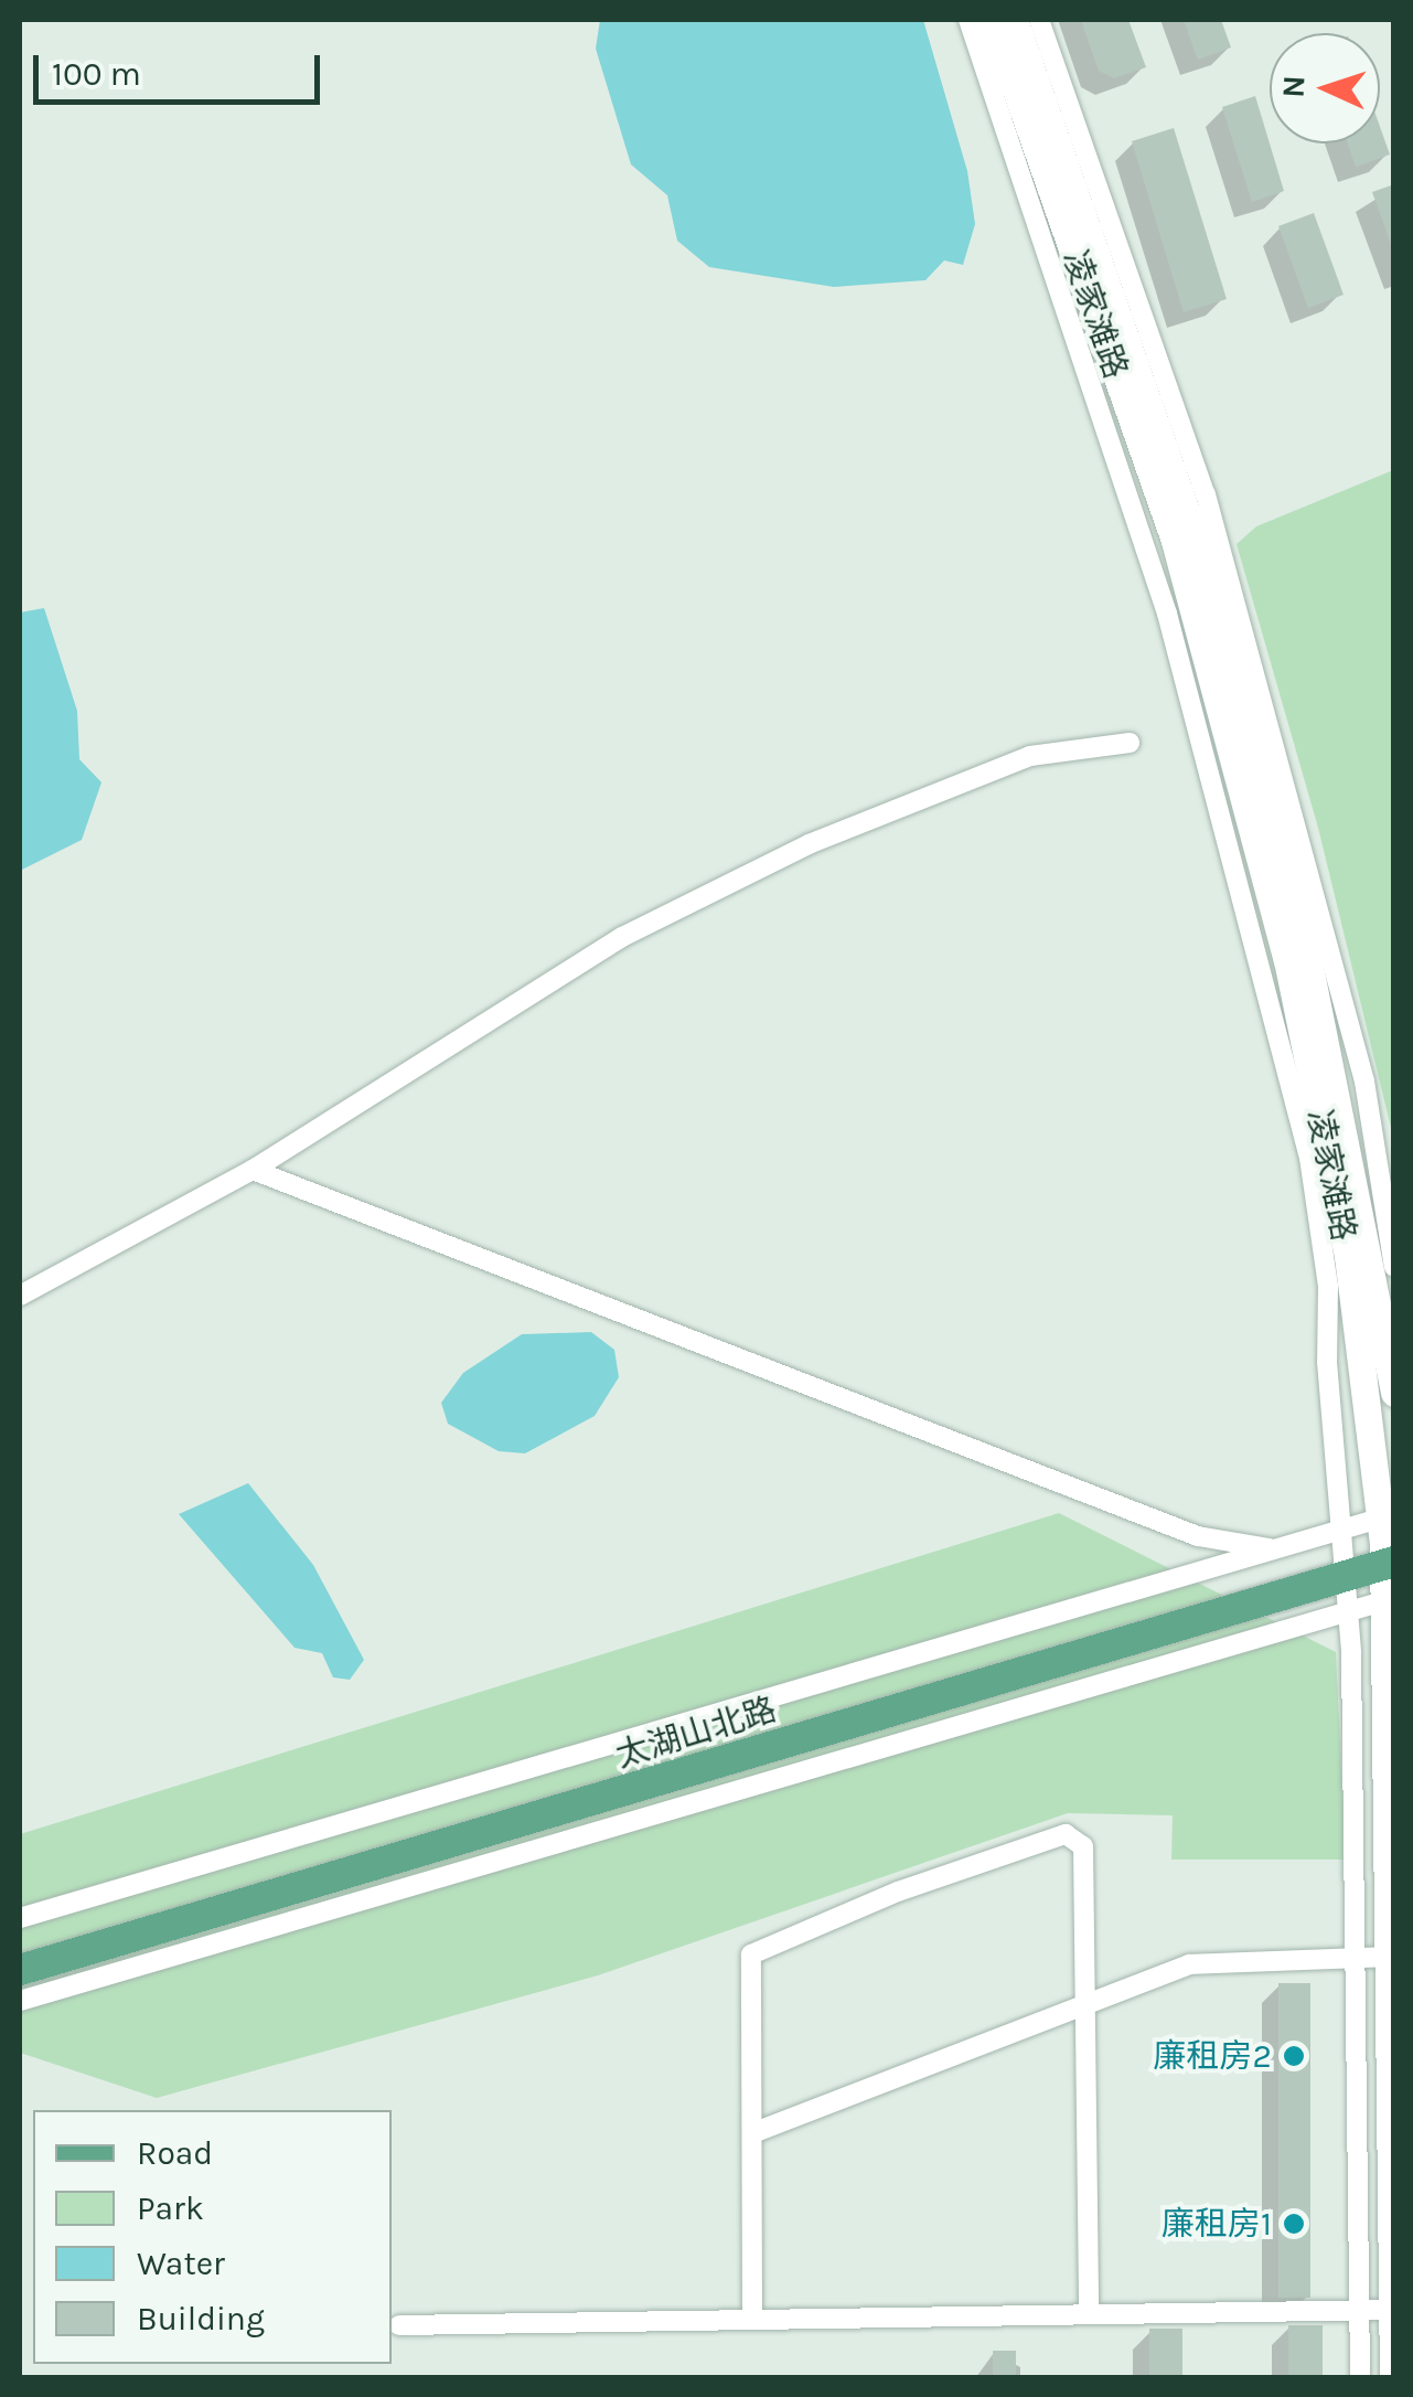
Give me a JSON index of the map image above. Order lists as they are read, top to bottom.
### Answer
{
  "streets": {
    "main road": ["凌家滩路", "太湖山北路"]
  },
  "crossings": [
    ["凌家滩路", "太湖山北路"]
  ],
  "places": ["廉租房2", "廉租房1"],
  "legend": [
    "Road",
    "Park",
    "Water",
    "Building"
  ],
  "scale_bar": "100 m",
  "north": "left"
}
